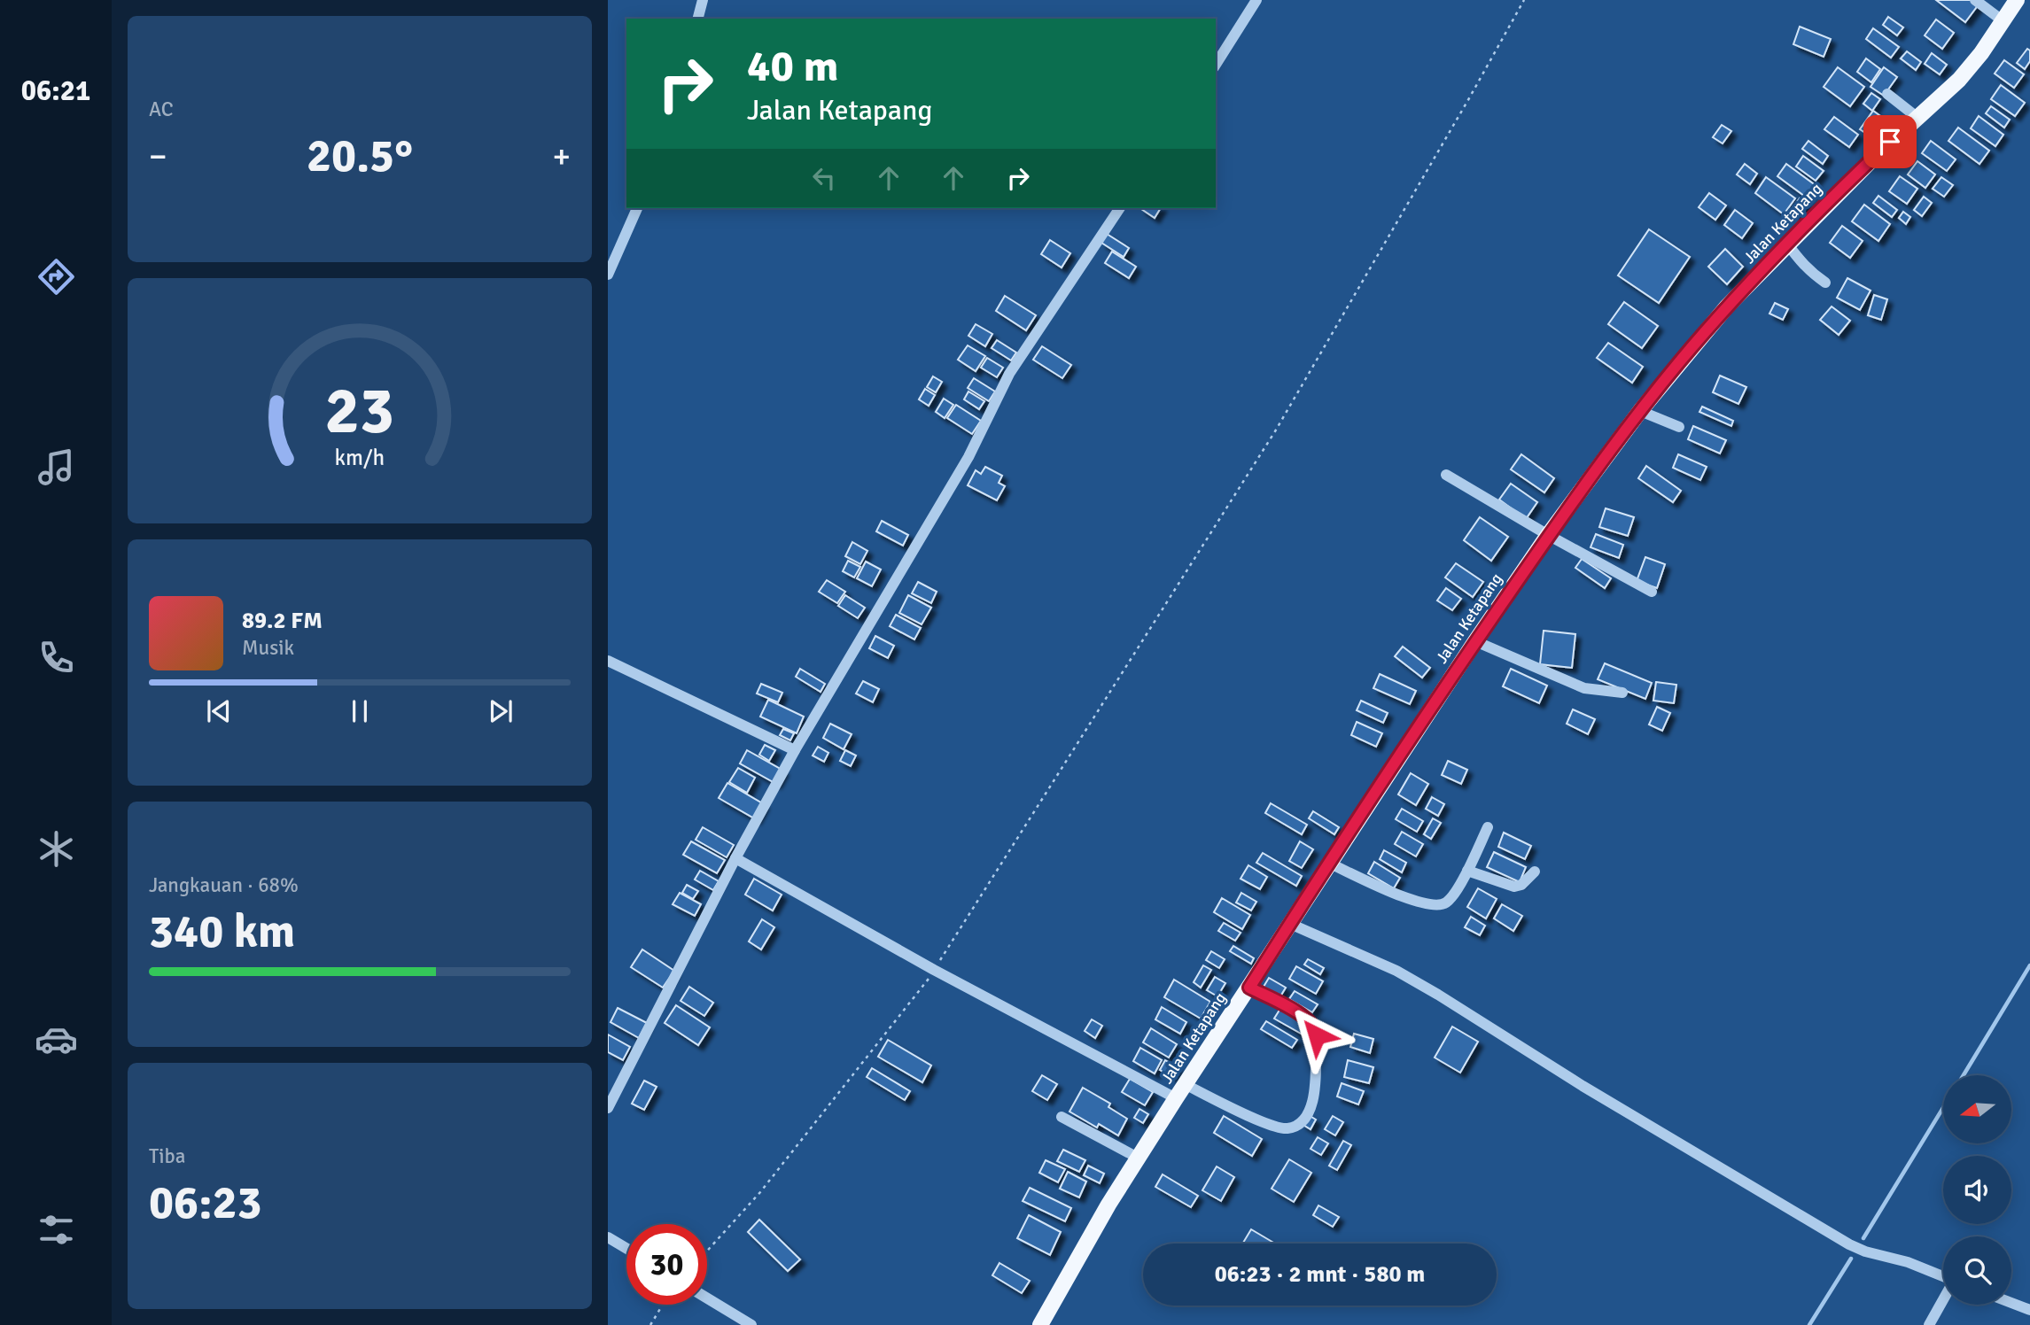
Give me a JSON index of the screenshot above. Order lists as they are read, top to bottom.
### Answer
{
  "streets": {
    "main road": ["Jalan Ketapang"]
  },
  "north": "left",
  "page": {
    "tabs": "06:21",
    "tile": [
      "AC",
      ["Jangkauan · 68%", "340 km"],
      ["Tiba", "06:23"]
    ],
    "turn": ["40 m", "Jalan Ketapang"],
    "heat": ["−", "20.5°", "+"],
    "song": ["89.2 FM", "Musik"],
    "limit": "30",
    "trip": "06:23 · 2 mnt · 580 m",
    "gauge": ["23", "km/h"]
  }
}
